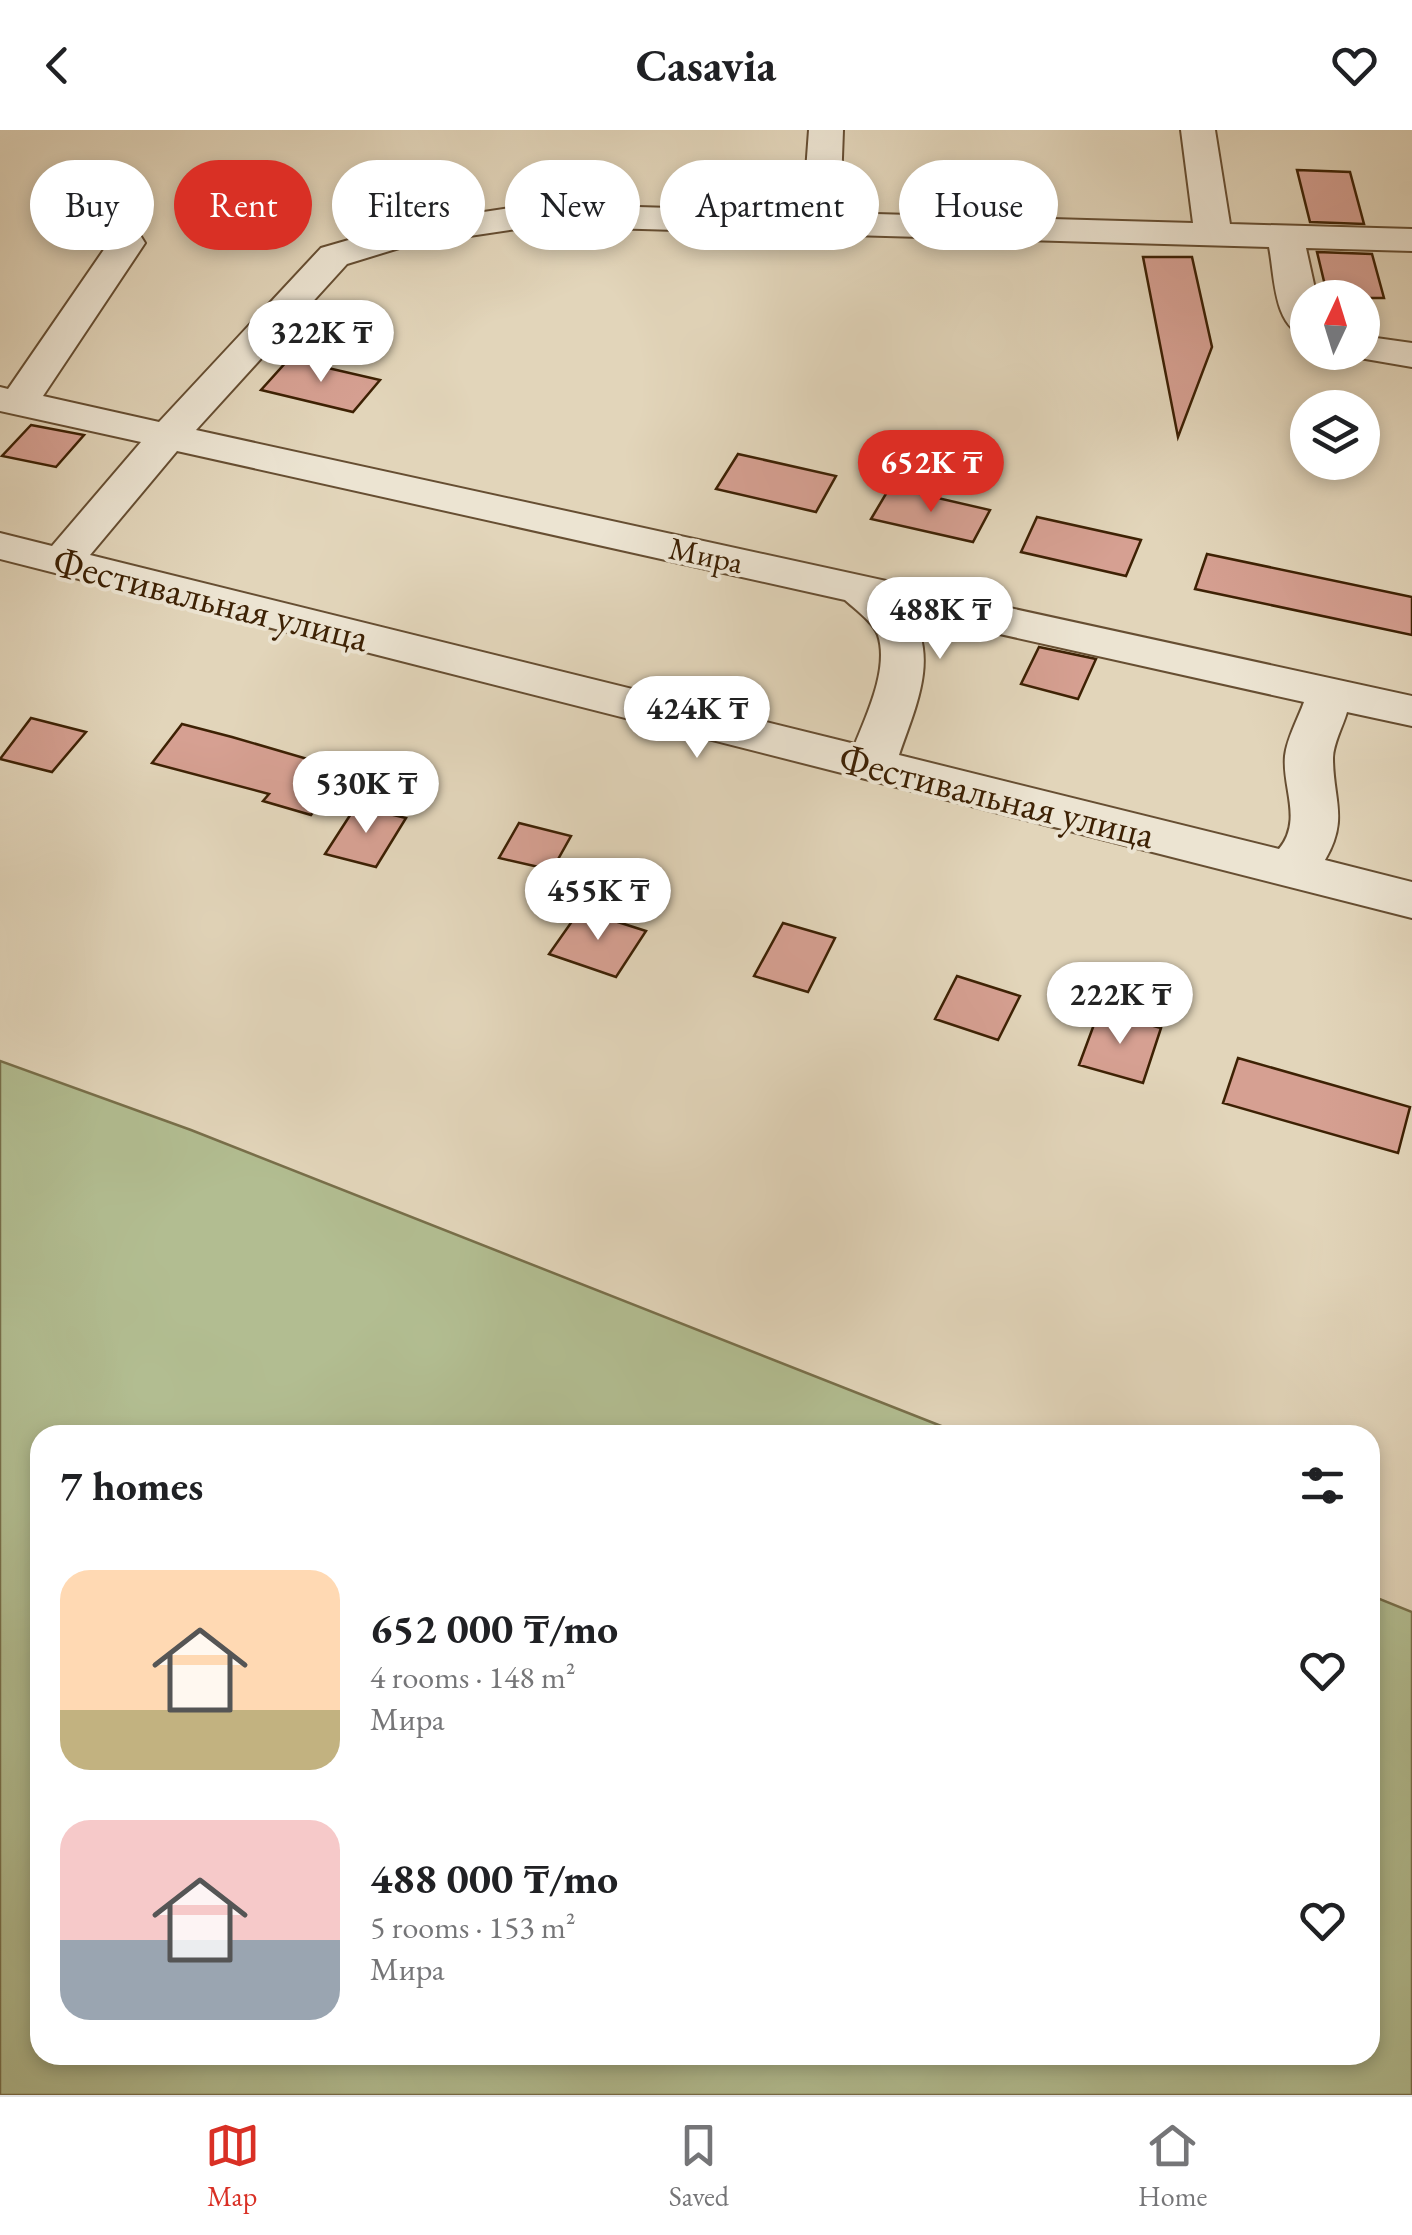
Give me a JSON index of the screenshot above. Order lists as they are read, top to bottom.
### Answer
{
  "streets": {
    "street": ["Мира", "Фестивальная улица"]
  },
  "north": "top",
  "page": {
    "header": "Casavia",
    "chip": [
      "Buy",
      "Rent",
      "Filters",
      "New",
      "Apartment",
      "House"
    ],
    "price": [
      "322K ₸",
      "652K ₸",
      "488K ₸",
      "424K ₸",
      "530K ₸",
      "455K ₸",
      "222K ₸"
    ],
    "heading": "7 homes",
    "list": [
      {
        "name": "652 000 ₸/mo",
        "note": "4 rooms · 148 m² · Мира"
      },
      {
        "name": "488 000 ₸/mo",
        "note": "5 rooms · 153 m² · Мира"
      }
    ],
    "tabs": ["Map", "Saved", "Home"]
  }
}
